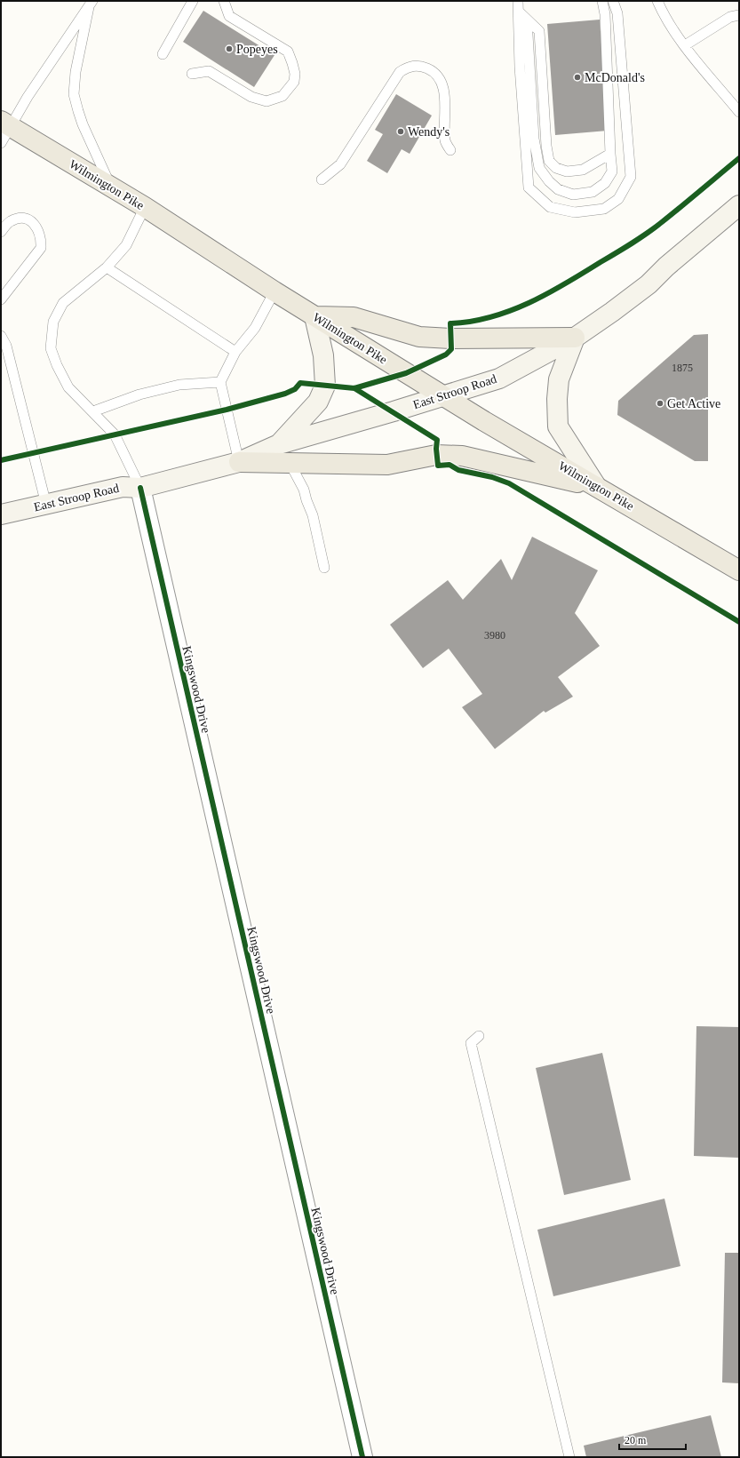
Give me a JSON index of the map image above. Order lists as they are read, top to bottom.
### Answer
{
  "streets": {
    "main road": ["Wilmington Pike", "East Stroop Road"],
    "street": ["Kingswood Drive"]
  },
  "crossings": [
    ["Wilmington Pike", "East Stroop Road"],
    ["East Stroop Road", "Kingswood Drive"]
  ],
  "places": [
    "Popeyes",
    "McDonald's",
    "Wendy's",
    "Get Active"
  ],
  "house_numbers": ["1875", "3980"],
  "scale_bar": "20 m"
}
